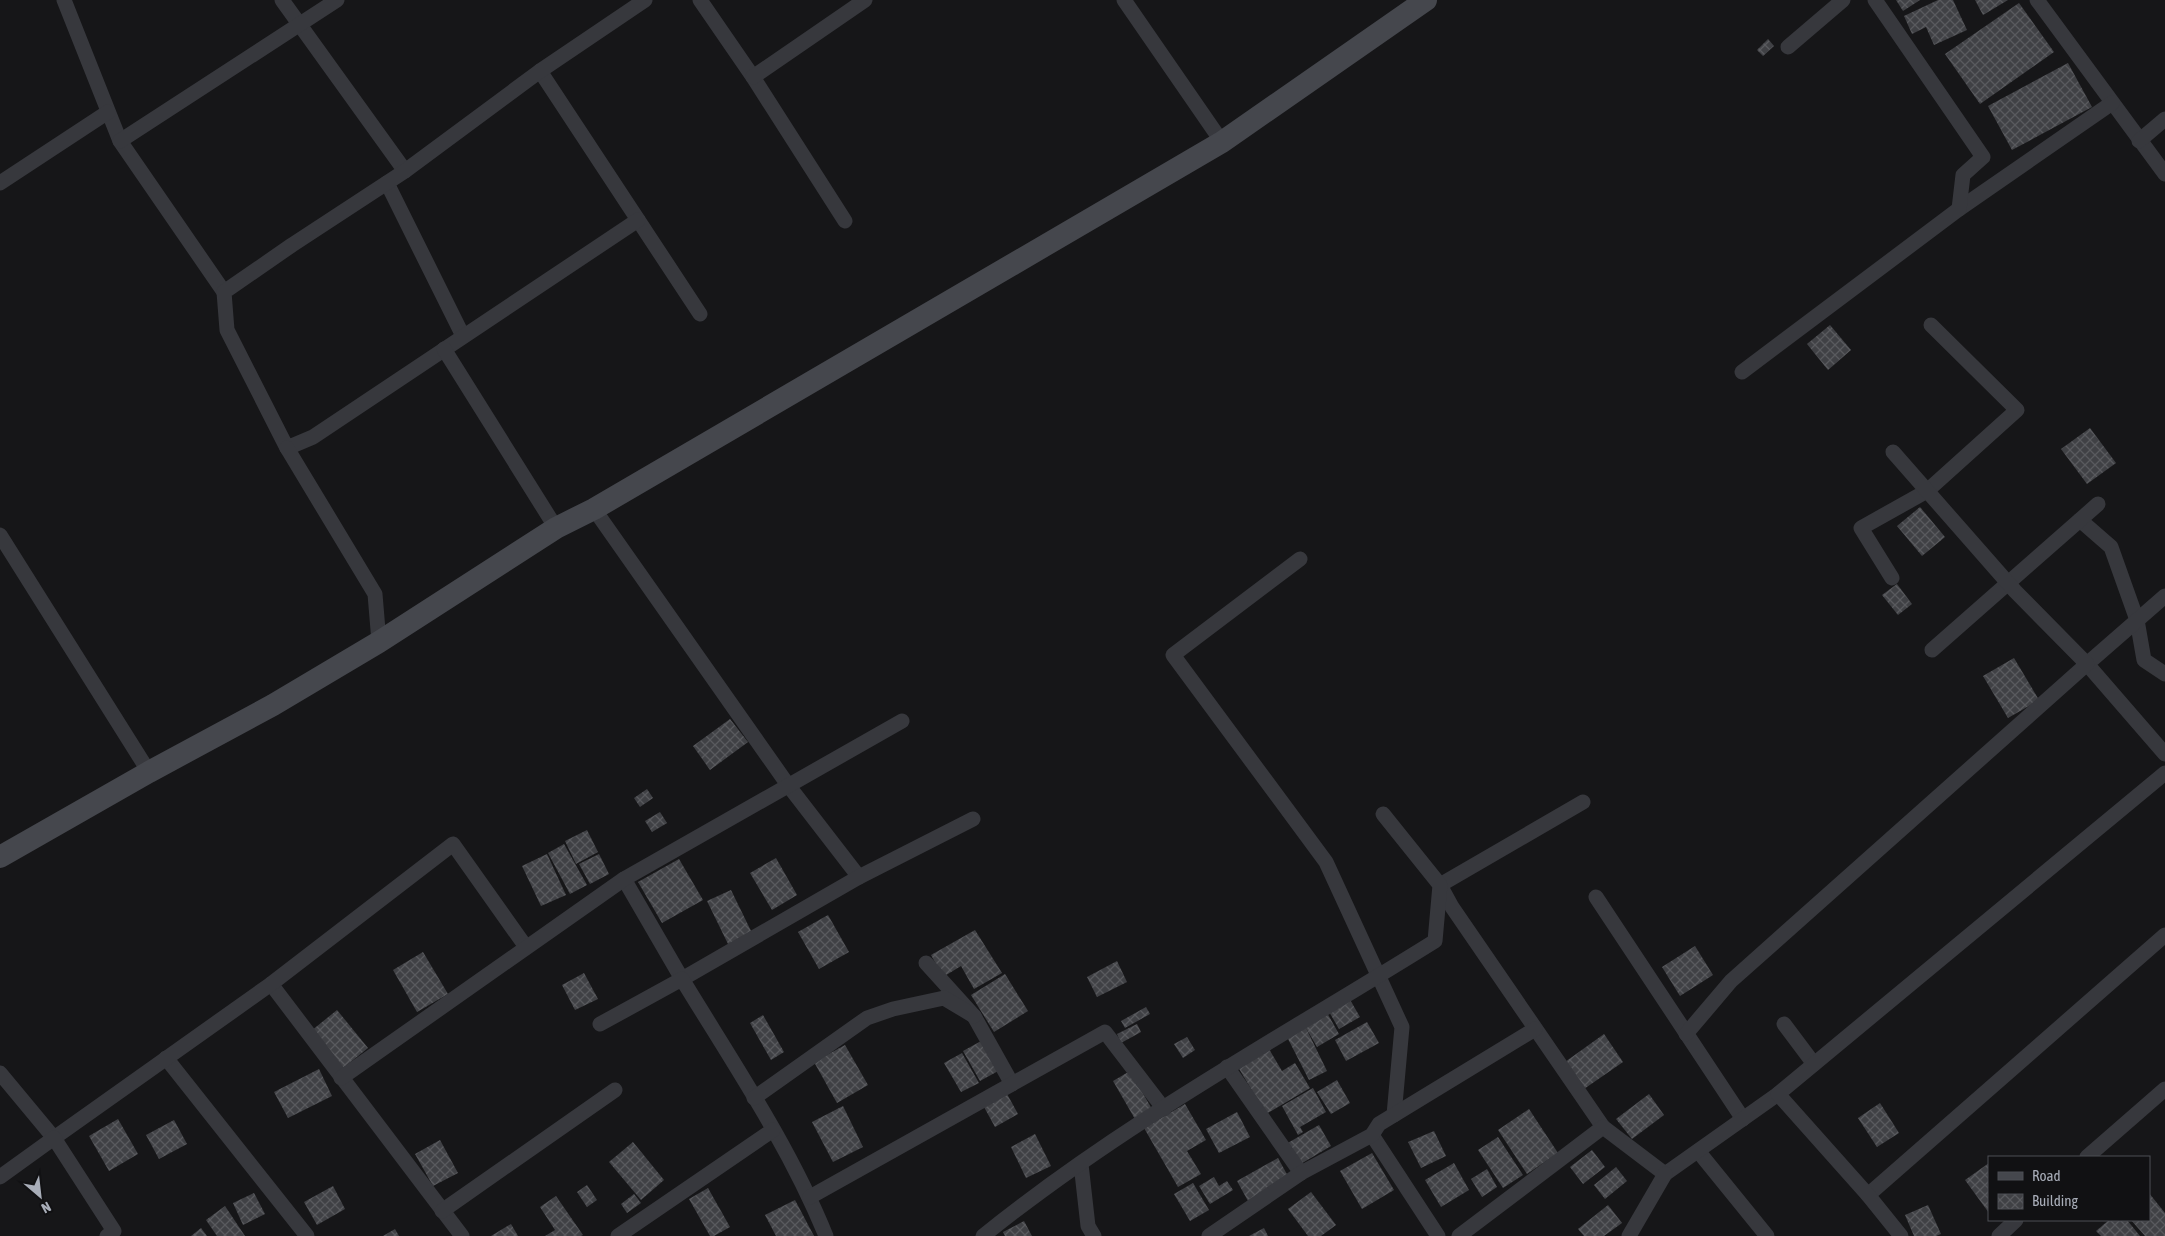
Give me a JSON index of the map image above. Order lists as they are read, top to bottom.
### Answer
{
  "legend": ["Road", "Building"],
  "north": "bottom right"
}
